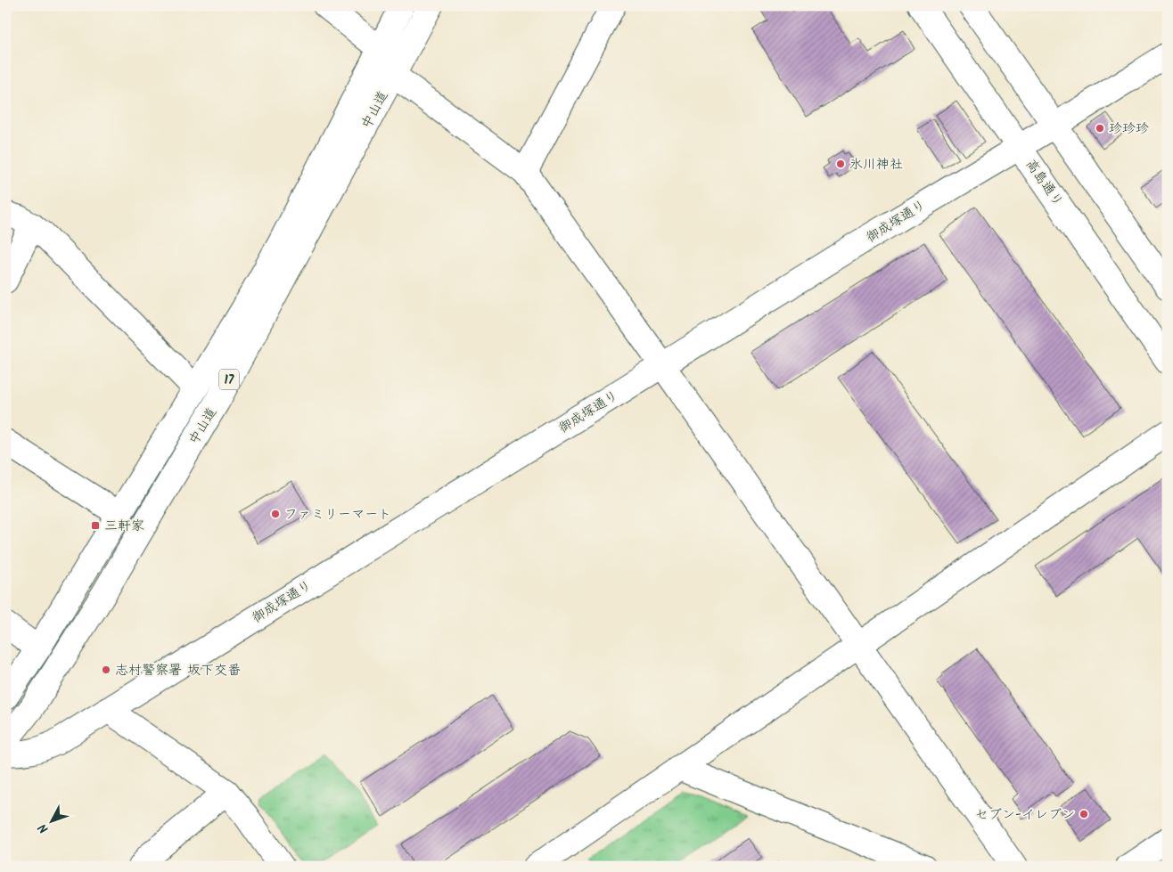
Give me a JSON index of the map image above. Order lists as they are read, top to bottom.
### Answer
{
  "streets": {
    "main road": [
      "中山道",
      "高島通り",
      "御成塚通り",
      "17"
    ]
  },
  "crossings": [
    ["高島通り", "御成塚通り"]
  ],
  "places": {
    "other": [
      "珍珍珍",
      "氷川神社",
      "ファミリーマート",
      "志村警察署 坂下交番",
      "セブン-イレブン"
    ],
    "transit": ["三軒家"]
  },
  "north": "bottom left"
}
